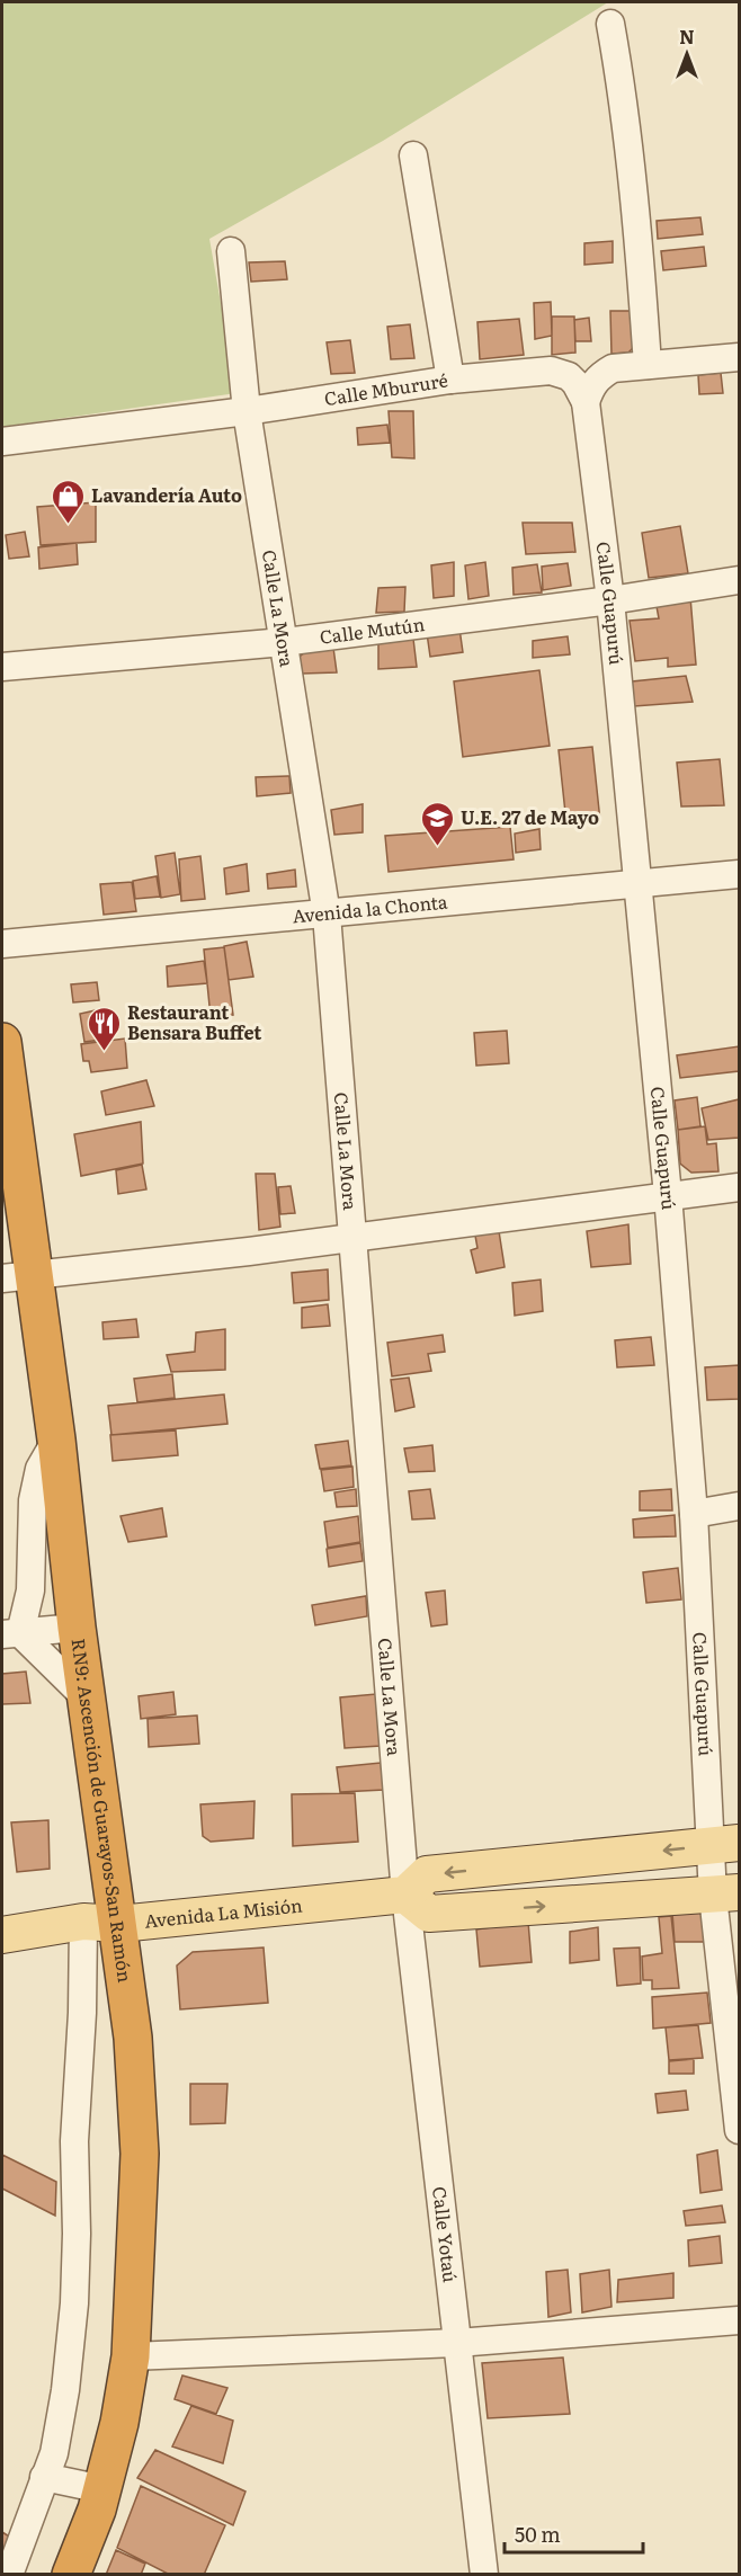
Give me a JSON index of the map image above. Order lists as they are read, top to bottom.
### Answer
{
  "streets": {
    "highway": ["RN9: Ascención de Guarayos-San Ramón"],
    "main road": ["Avenida La Misión"],
    "street": [
      "Calle Mbururé",
      "Calle Guapurú",
      "Calle La Mora",
      "Calle Mutún",
      "Avenida la Chonta",
      "Calle Yotaú"
    ]
  },
  "crossings": [
    ["Calle Mbururé", "Calle La Mora"],
    ["Calle Guapurú", "Calle Mutún"],
    ["Calle Guapurú", "Avenida la Chonta"],
    ["Calle La Mora", "Calle Mutún"],
    ["Calle La Mora", "Avenida la Chonta"],
    ["Calle La Mora", "Avenida La Misión"],
    ["Calle La Mora", "Calle Yotaú"],
    ["RN9: Ascención de Guarayos-San Ramón", "Avenida La Misión"],
    ["Avenida La Misión", "Calle Yotaú"]
  ],
  "places": {
    "shop": ["Lavandería Auto"],
    "school or university": ["U.E. 27 de Mayo"],
    "restaurant": ["Restaurant Bensara Buffet"]
  },
  "scale_bar": "50 m",
  "north": "top"
}
